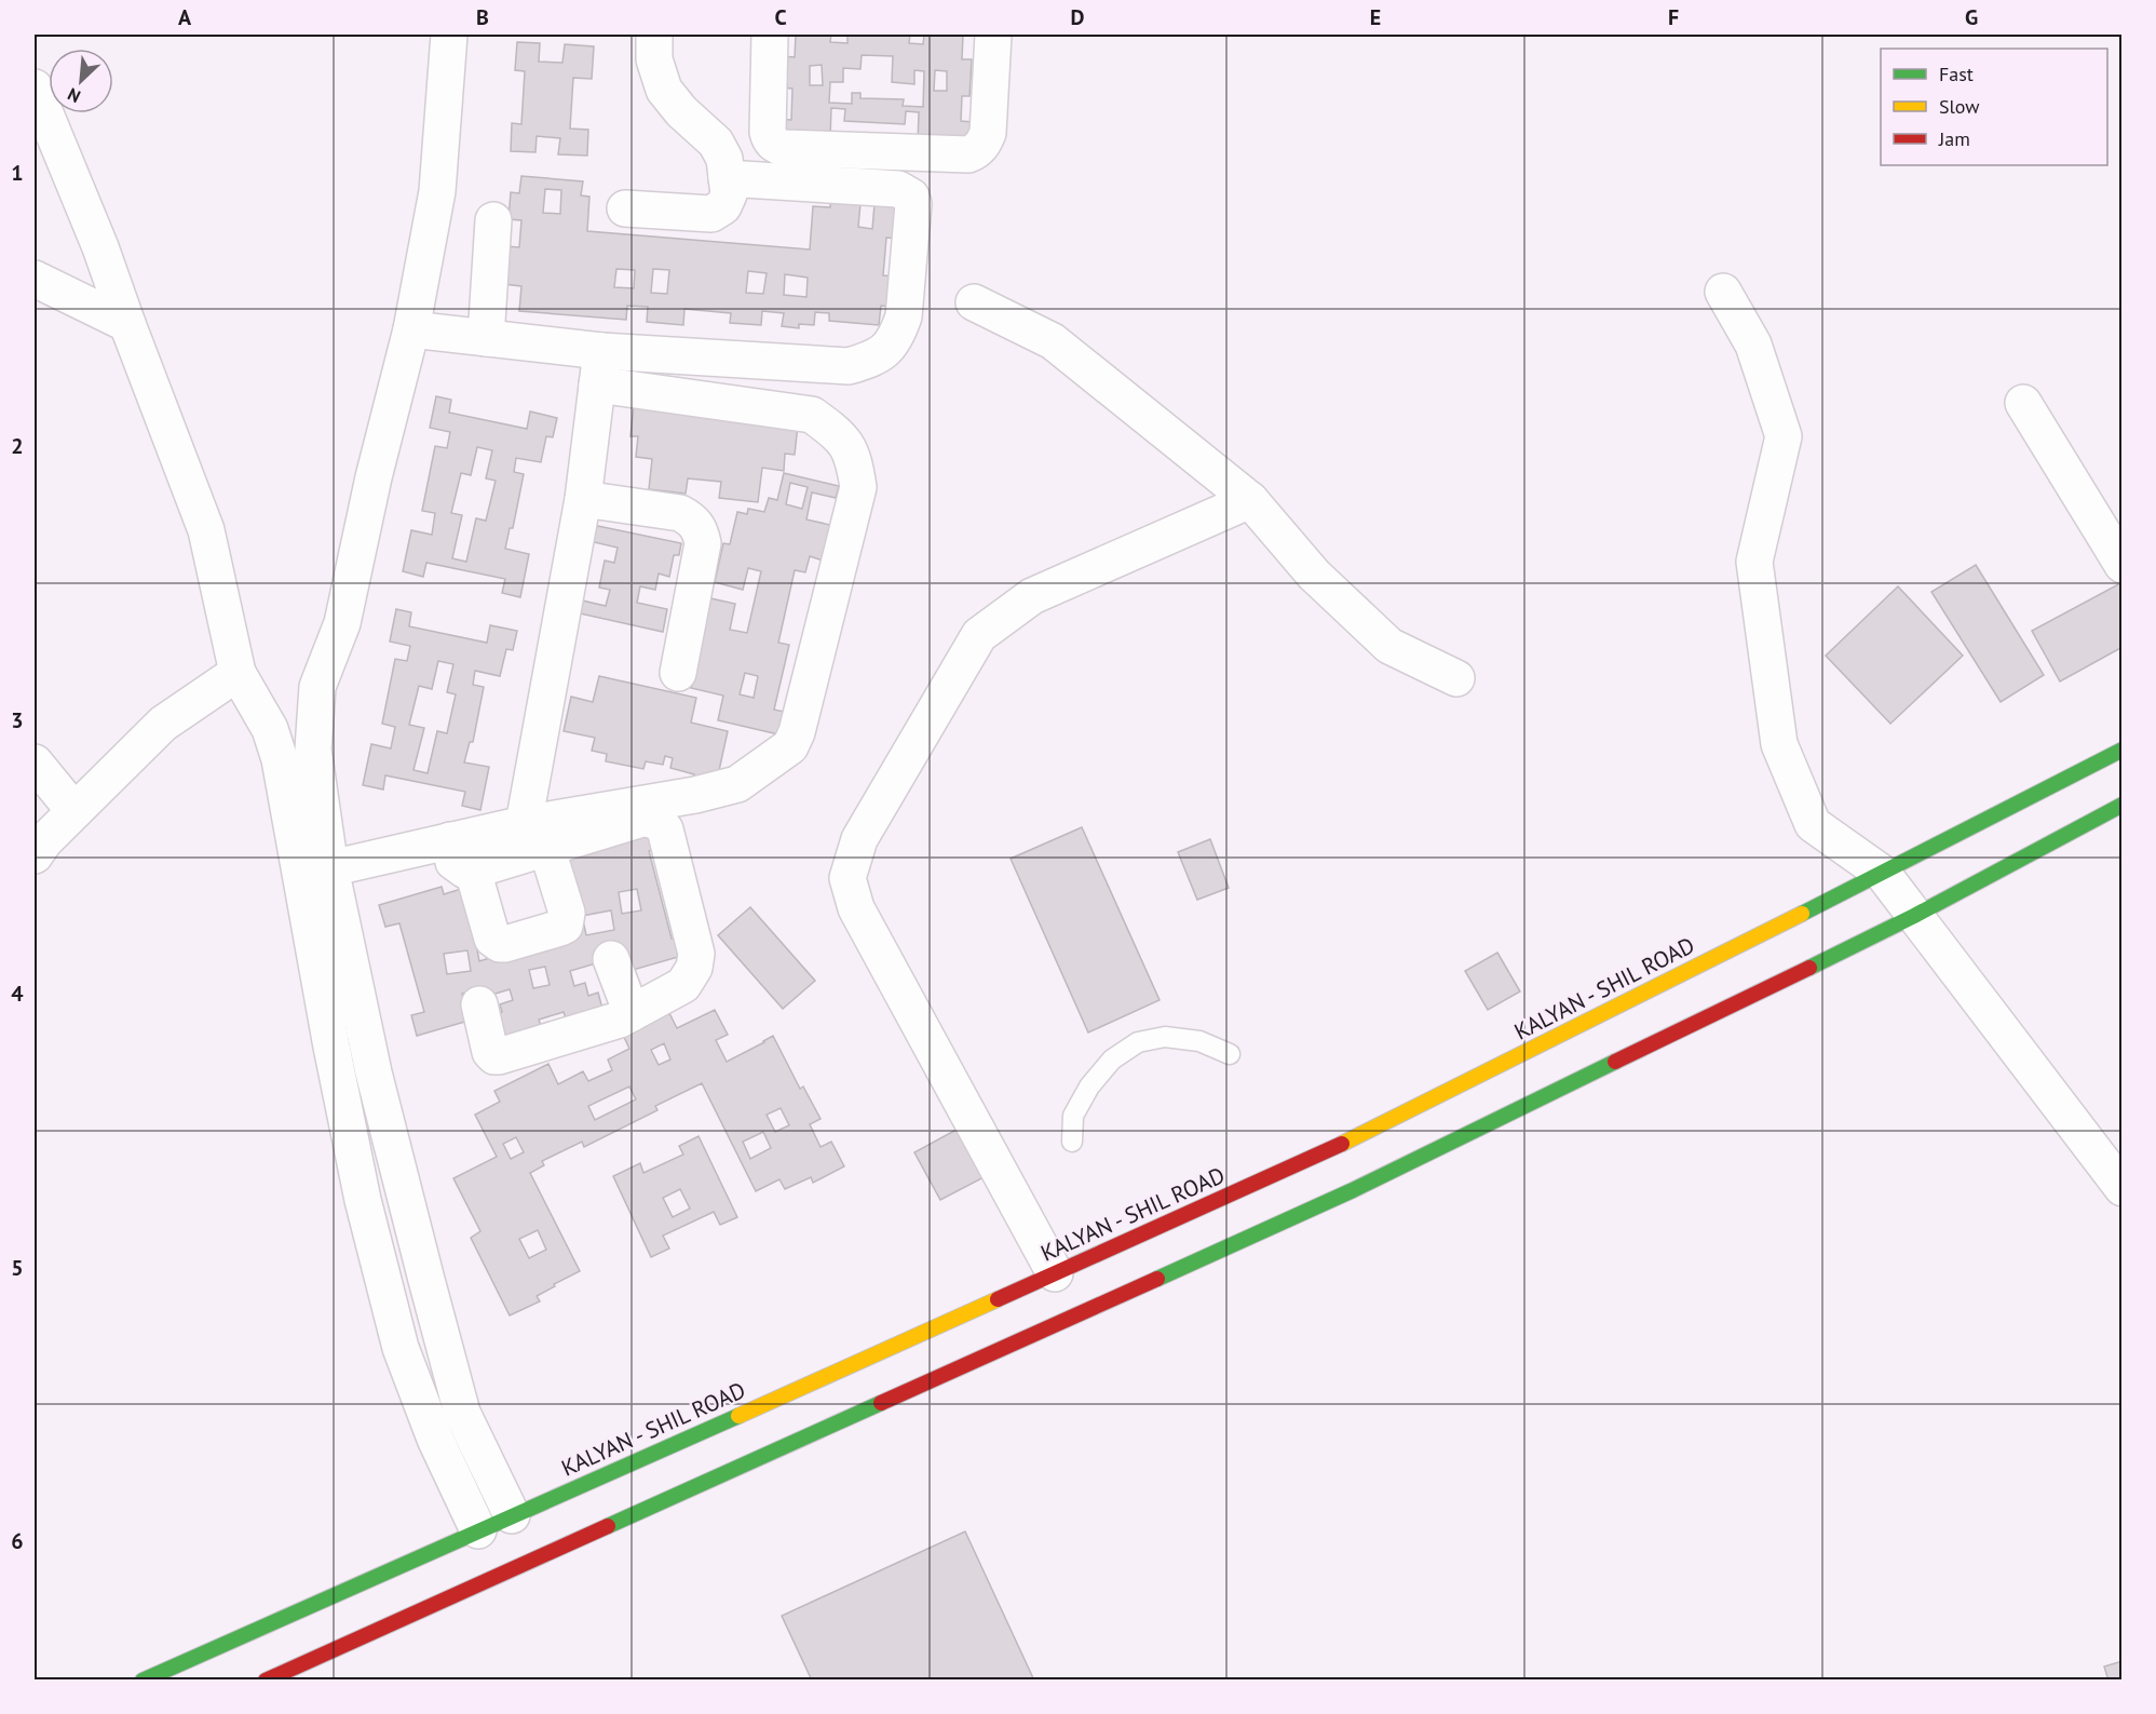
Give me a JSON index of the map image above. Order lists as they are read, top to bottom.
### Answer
{
  "streets": {
    "main road": ["KALYAN - SHIL ROAD"]
  },
  "legend": ["Fast", "Slow", "Jam"],
  "north": "bottom left",
  "grid": {
    "columns": [
      "A",
      "B",
      "C",
      "D",
      "E",
      "F",
      "G"
    ],
    "rows": [
      "1",
      "2",
      "3",
      "4",
      "5",
      "6"
    ]
  }
}
